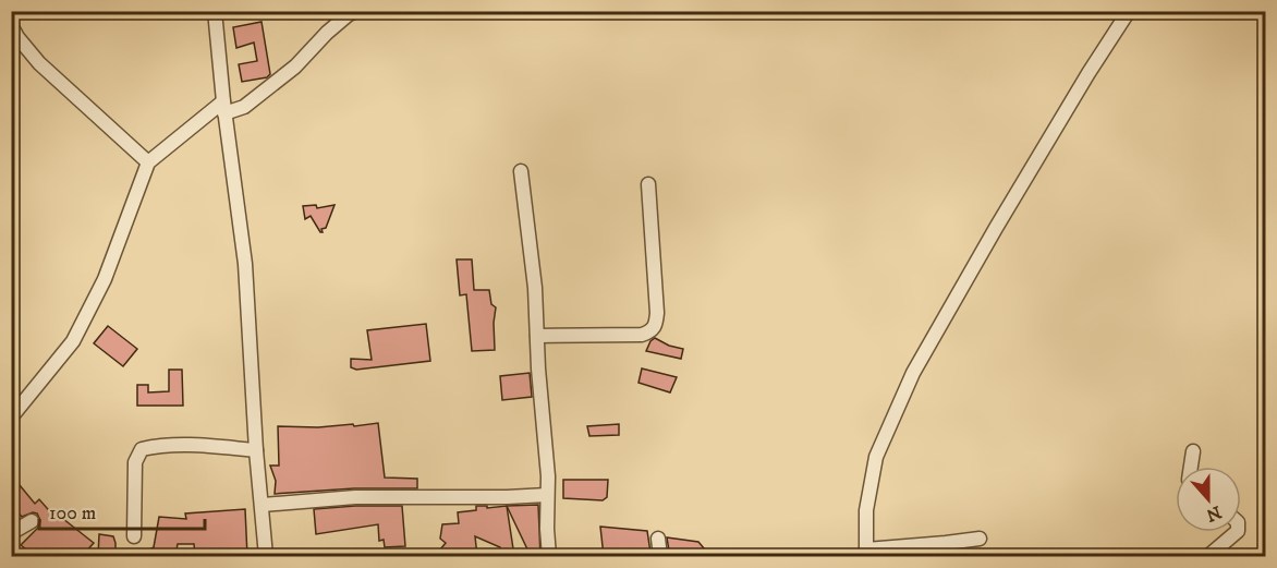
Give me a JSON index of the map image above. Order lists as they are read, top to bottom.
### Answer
{
  "scale_bar": "100 m",
  "north": "bottom"
}
